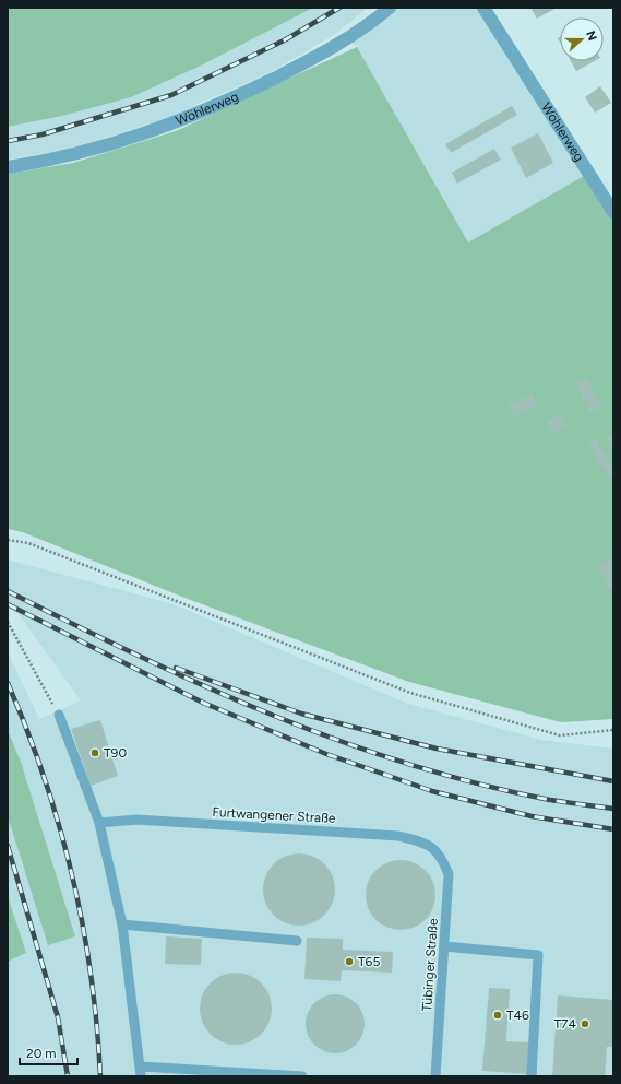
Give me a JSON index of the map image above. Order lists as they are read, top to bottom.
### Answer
{
  "streets": {
    "street": ["Wöhlerweg"],
    "lane": ["Furtwangener Straße", "Tübinger Straße"]
  },
  "crossings": [
    ["Furtwangener Straße", "Tübinger Straße"]
  ],
  "places": [
    "T90",
    "T65",
    "T46",
    "T74"
  ],
  "scale_bar": "20 m",
  "north": "right"
}
